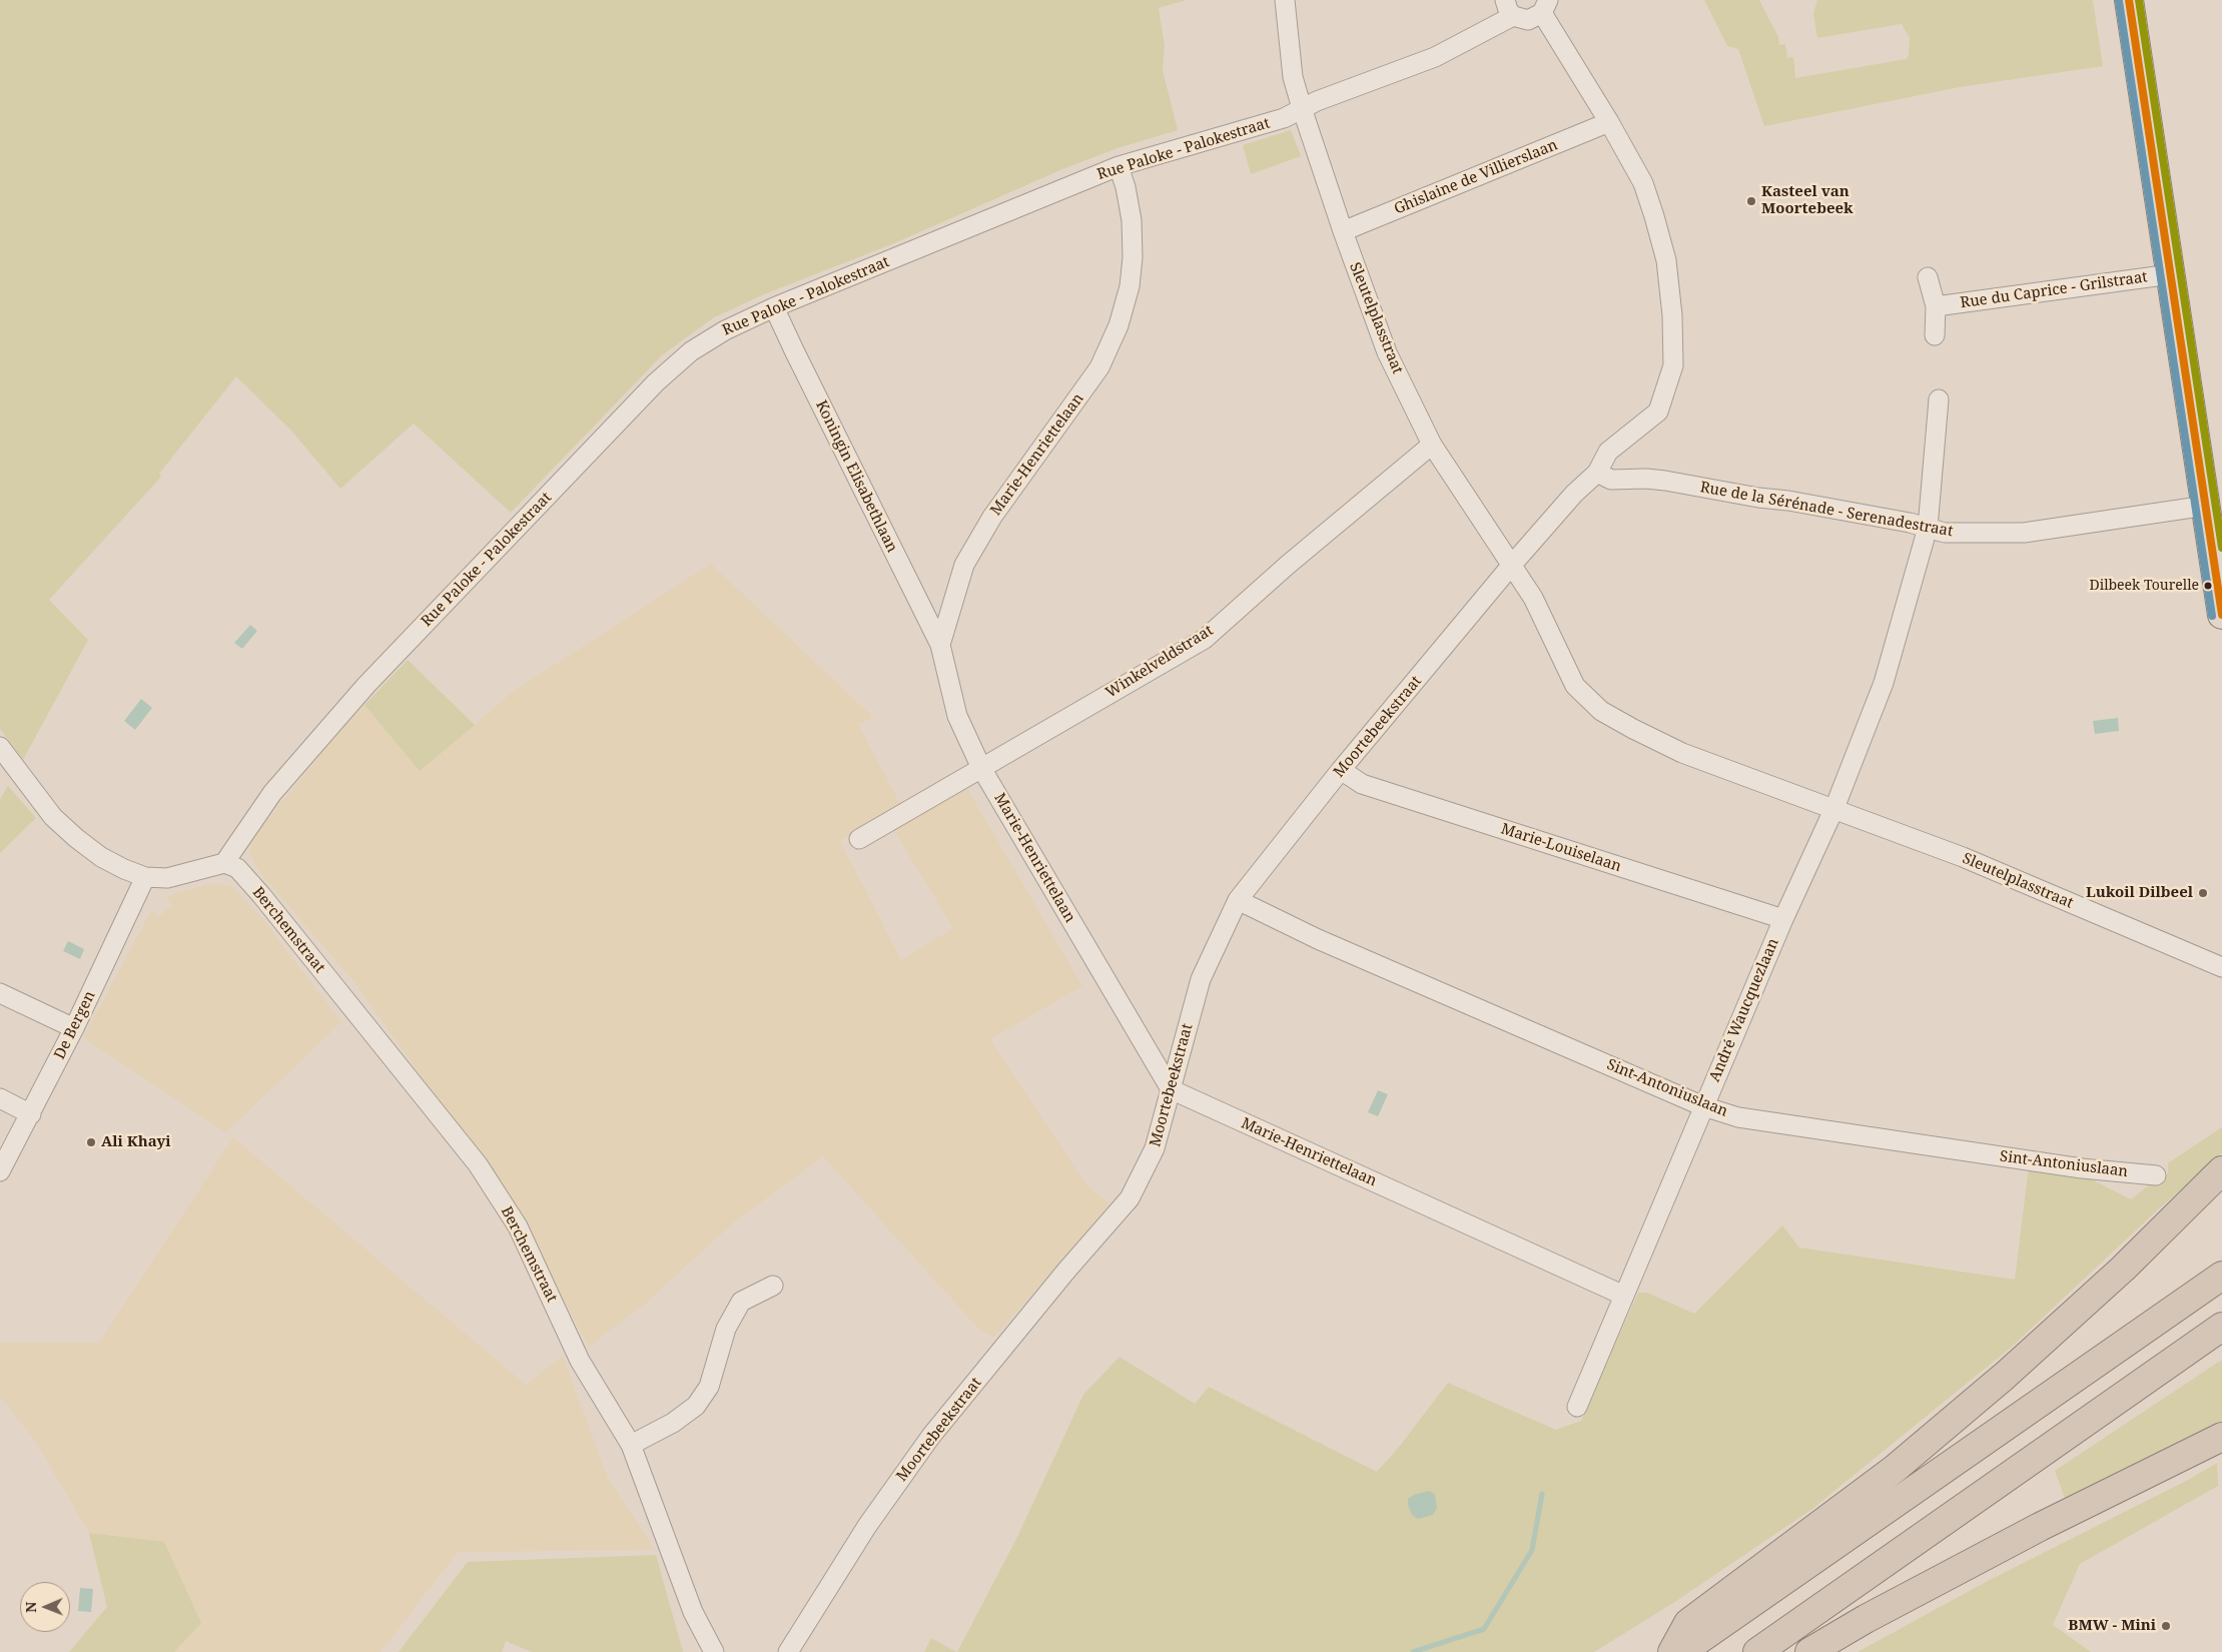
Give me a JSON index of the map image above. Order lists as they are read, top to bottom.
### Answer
{
  "streets": {
    "street": [
      "Rue Paloke - Palokestraat",
      "Ghislaine de Villierslaan",
      "Rue du Caprice - Grilstraat",
      "Sleutelplasstraat",
      "Marie-Henriettelaan",
      "Koningin Elisabethlaan",
      "Rue de la Sérénade - Serenadestraat",
      "Winkelveldstraat",
      "Moortebeekstraat",
      "Marie-Louiselaan",
      "Berchemstraat",
      "André Waucquezlaan",
      "De Bergen",
      "Sint-Antoniuslaan"
    ]
  },
  "crossings": [
    ["Rue Paloke - Palokestraat", "Sleutelplasstraat"],
    ["Rue Paloke - Palokestraat", "Marie-Henriettelaan"],
    ["Rue Paloke - Palokestraat", "Koningin Elisabethlaan"],
    ["Rue Paloke - Palokestraat", "Moortebeekstraat"],
    ["Rue Paloke - Palokestraat", "Berchemstraat"],
    ["Ghislaine de Villierslaan", "Sleutelplasstraat"],
    ["Ghislaine de Villierslaan", "Moortebeekstraat"],
    ["Sleutelplasstraat", "Winkelveldstraat"],
    ["Sleutelplasstraat", "Moortebeekstraat"],
    ["Sleutelplasstraat", "André Waucquezlaan"],
    ["Marie-Henriettelaan", "Koningin Elisabethlaan"],
    ["Marie-Henriettelaan", "Winkelveldstraat"],
    ["Marie-Henriettelaan", "Moortebeekstraat"],
    ["Marie-Henriettelaan", "André Waucquezlaan"],
    ["Rue de la Sérénade - Serenadestraat", "Moortebeekstraat"],
    ["Rue de la Sérénade - Serenadestraat", "André Waucquezlaan"],
    ["Moortebeekstraat", "Marie-Louiselaan"],
    ["Moortebeekstraat", "Sint-Antoniuslaan"],
    ["Marie-Louiselaan", "André Waucquezlaan"],
    ["André Waucquezlaan", "Sint-Antoniuslaan"]
  ],
  "places": [
    "Kasteel van Moortebeek",
    "Dilbeek Tourelle",
    "Lukoil Dilbeel",
    "Ali Khayi",
    "BMW - Mini"
  ],
  "north": "left"
}
